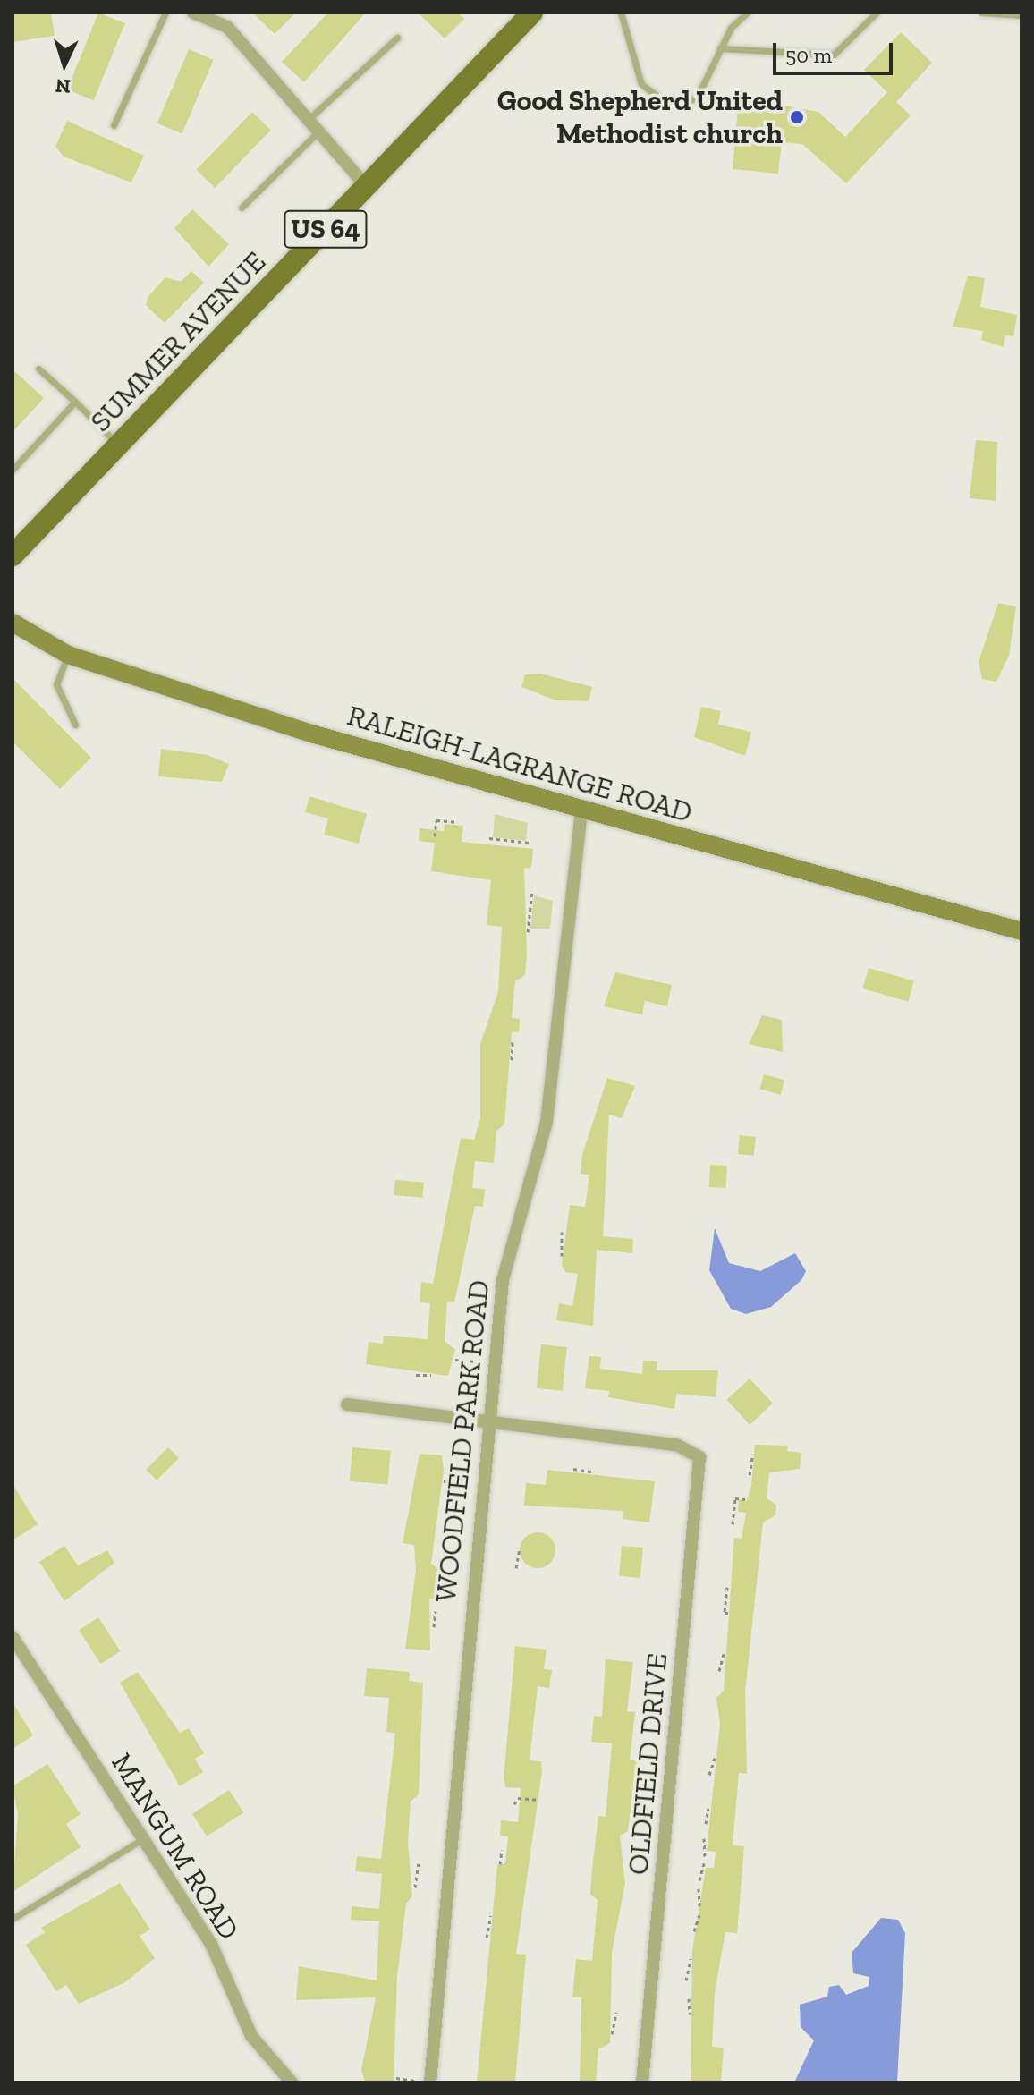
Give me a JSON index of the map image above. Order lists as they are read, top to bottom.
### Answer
{
  "streets": {
    "main road": ["US 64", "SUMMER AVENUE", "RALEIGH-LAGRANGE ROAD"],
    "street": ["WOODFIELD PARK ROAD", "OLDFIELD DRIVE", "MANGUM ROAD"]
  },
  "crossings": [
    ["RALEIGH-LAGRANGE ROAD", "WOODFIELD PARK ROAD"],
    ["WOODFIELD PARK ROAD", "OLDFIELD DRIVE"]
  ],
  "places": ["Good Shepherd United Methodist church"],
  "scale_bar": "50 m",
  "north": "bottom"
}
